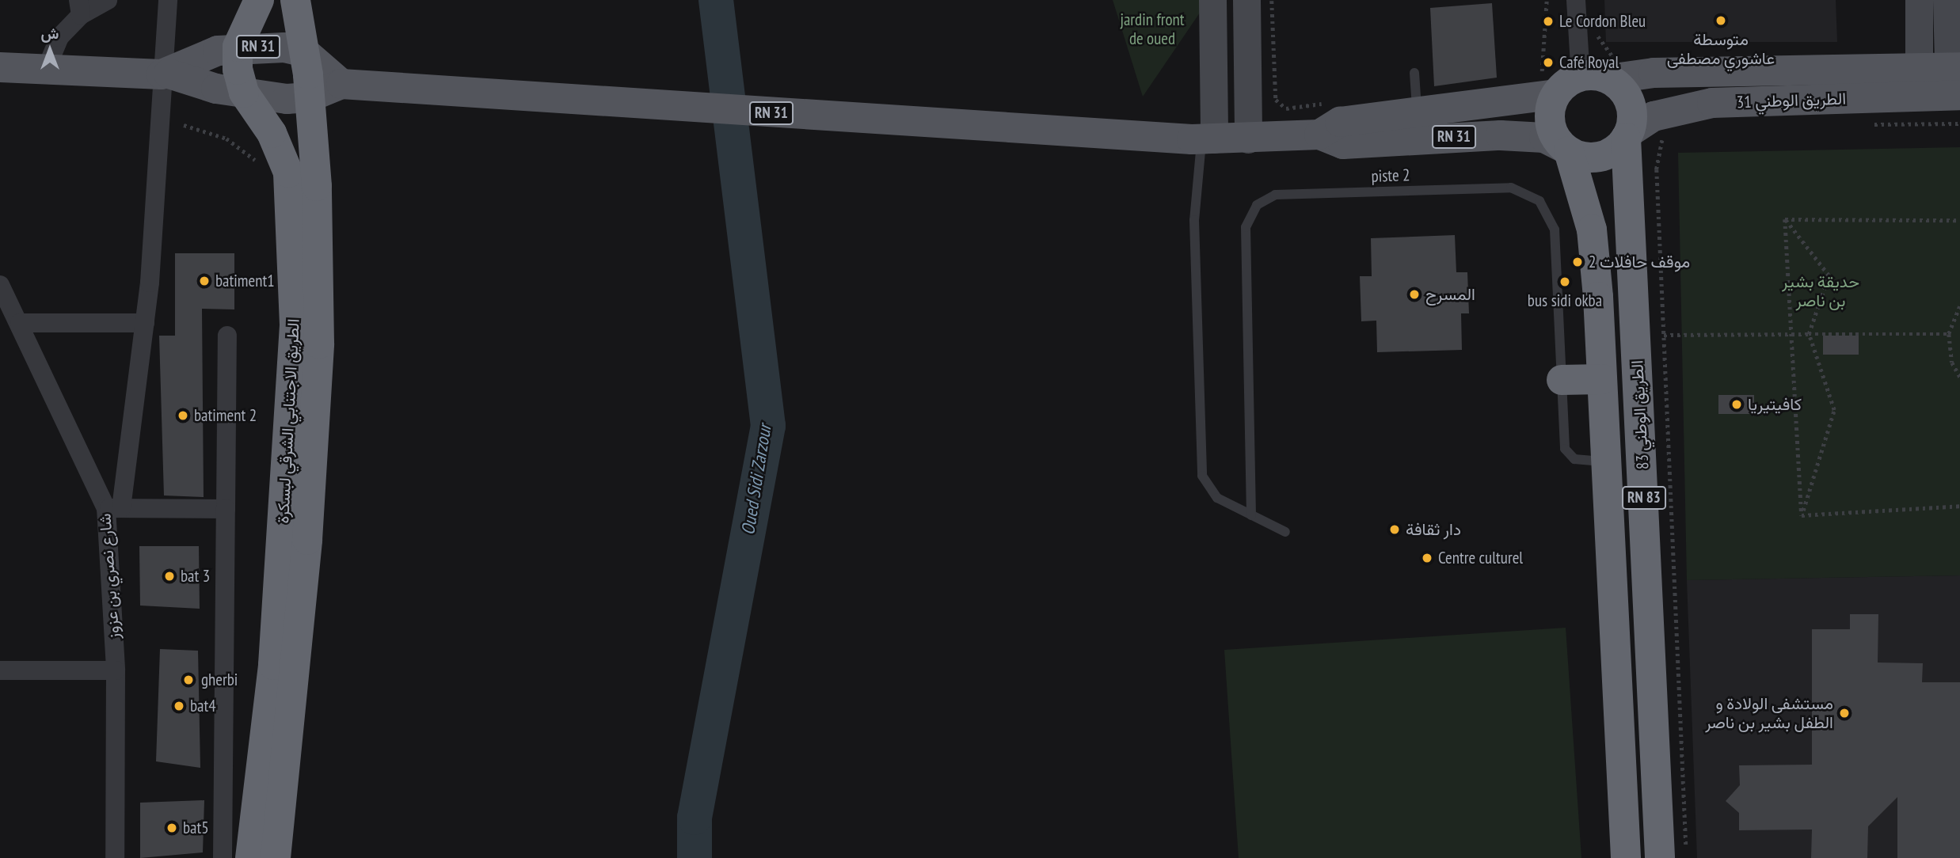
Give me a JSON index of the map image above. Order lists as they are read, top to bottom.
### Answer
{
  "streets": {
    "highway": ["الطريق الوطني 83", "الطريق الاجتنابي الشرقي لبسكرة", "RN 83"],
    "main road": ["RN 31", "الطريق الوطني 31"],
    "street": ["شارع نصري بن عزوز"],
    "lane": ["piste 2"]
  },
  "crossings": [
    ["RN 31", "الطريق الوطني 31"],
    ["RN 31", "الطريق الوطني 83"],
    ["RN 31", "الطريق الاجتنابي الشرقي لبسكرة"],
    ["RN 31", "RN 83"],
    ["الطريق الوطني 31", "الطريق الوطني 83"],
    ["الطريق الوطني 31", "RN 83"],
    ["piste 2", "RN 83"],
    ["الطريق الوطني 83", "RN 83"]
  ],
  "water": ["Oued Sidi Zarzour"],
  "parks": ["jardin front de oued", "حديقة بشير بن ناصر"],
  "places": [
    "متوسطة عاشوري مصطفى",
    "Le Cordon Bleu",
    "Café Royal",
    "موقف حافلات 2",
    "batiment1",
    "bus sidi okba",
    "المسرح",
    "كافيتيريا",
    "batiment 2",
    "دار ثقافة",
    "Centre culturel",
    "bat 3",
    "gherbi",
    "bat4",
    "مستشفى الولادة و الطفل بشير بن ناصر",
    "bat5"
  ],
  "north": "top"
}
